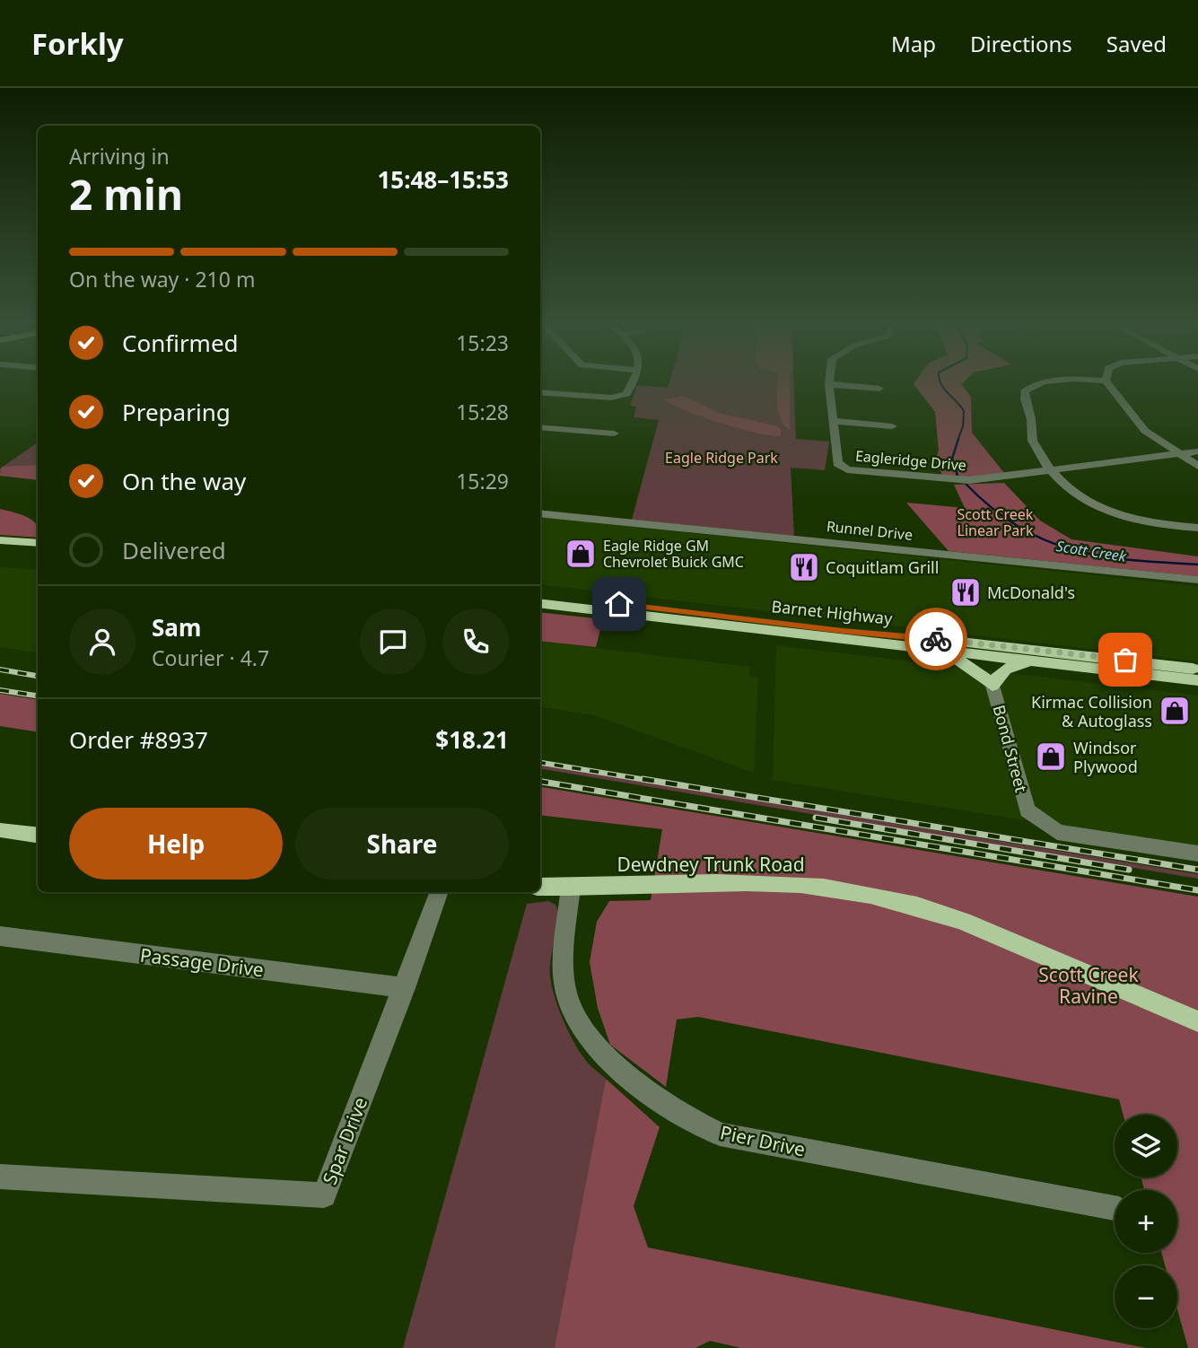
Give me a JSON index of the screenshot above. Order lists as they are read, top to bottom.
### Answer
{
  "streets": {
    "main road": ["Barnet Highway", "Dewdney Trunk Road"],
    "street": [
      "Eagleridge Drive",
      "Runnel Drive",
      "Bond Street",
      "Passage Drive",
      "Spar Drive",
      "Pier Drive"
    ]
  },
  "crossings": [
    ["Dewdney Trunk Road", "Pier Drive"],
    ["Passage Drive", "Spar Drive"]
  ],
  "water": ["Scott Creek"],
  "parks": ["Eagle Ridge Park", "Scott Creek Linear Park", "Scott Creek Ravine"],
  "places": {
    "shop": ["Eagle Ridge GM Chevrolet Buick GMC", "Kirmac Collision & Autoglass", "Windsor Plywood"],
    "restaurant": ["Coquitlam Grill", "McDonald's"]
  },
  "page": {
    "header": "Forkly",
    "nav": ["Map", "Directions", "Saved"],
    "heading": ["2 min", "Arriving in", "15:48–15:53"],
    "panel": [
      "Sam",
      "Courier · 4.7",
      "Order #8937",
      "$18.21"
    ],
    "bar": "On the way · 210 m",
    "list": [
      ["Confirmed", "15:23"],
      ["Preparing", "15:28"],
      ["On the way", "15:29"],
      "Delivered"
    ],
    "buttons": ["Help", "Share"],
    "map_buttons": ["+", "−"]
  }
}
